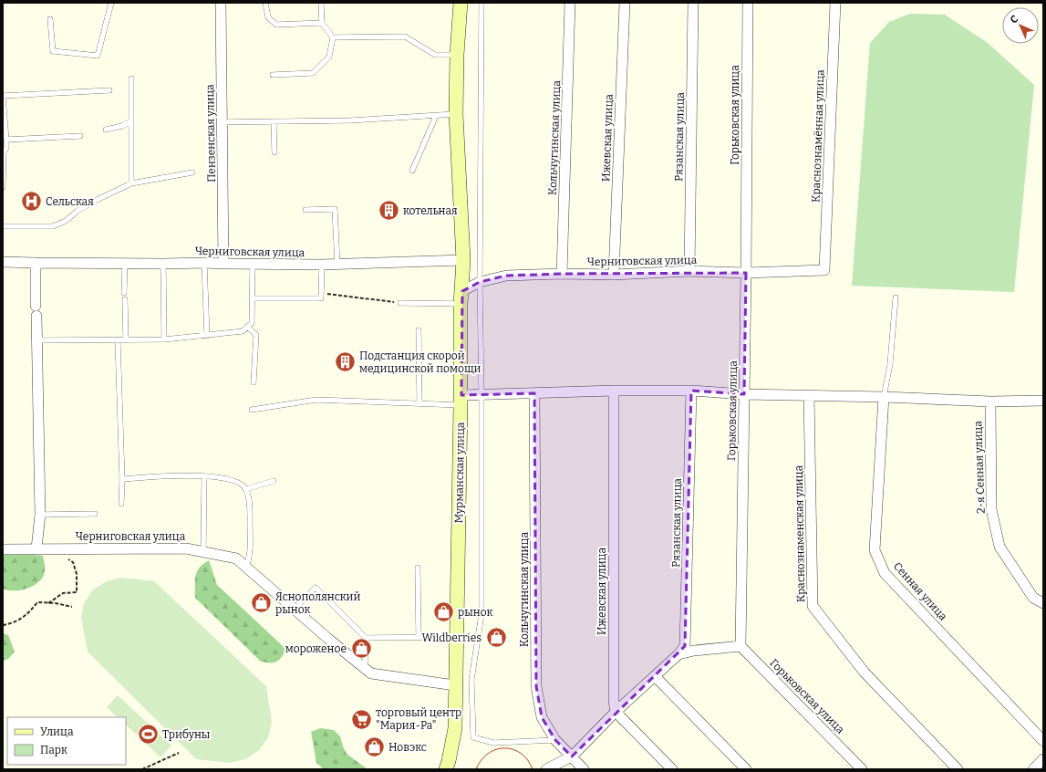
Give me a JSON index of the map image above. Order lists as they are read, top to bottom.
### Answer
{
  "streets": {
    "main road": ["Мурманская улица"],
    "street": [
      "Горьковская улица",
      "Пензенская улица",
      "Краснознамённая улица",
      "Рязанская улица",
      "Кольчугинская улица",
      "Ижевская улица",
      "Черниговская улица",
      "2-я Сенная улица",
      "Краснознаменская улица",
      "Сенная улица"
    ]
  },
  "crossings": [
    ["Горьковская улица", "Черниговская улица"],
    ["Пензенская улица", "Черниговская улица"],
    ["Краснознамённая улица", "Черниговская улица"],
    ["Рязанская улица", "Черниговская улица"],
    ["Кольчугинская улица", "Черниговская улица"],
    ["Ижевская улица", "Черниговская улица"],
    ["Черниговская улица", "Мурманская улица"]
  ],
  "places": {
    "hospital": ["Сельская"],
    "building": ["котельная", "Подстанция скорой медицинской помощи"],
    "shop": [
      "Яснополянский рынок",
      "рынок",
      "Wildberries",
      "мороженое",
      "Новэкс"
    ],
    "supermarket": ["торговый центр \"Мария-Ра\""],
    "sports": ["Трибуны"]
  },
  "legend": ["Улица", "Парк"],
  "north": "top left"
}
